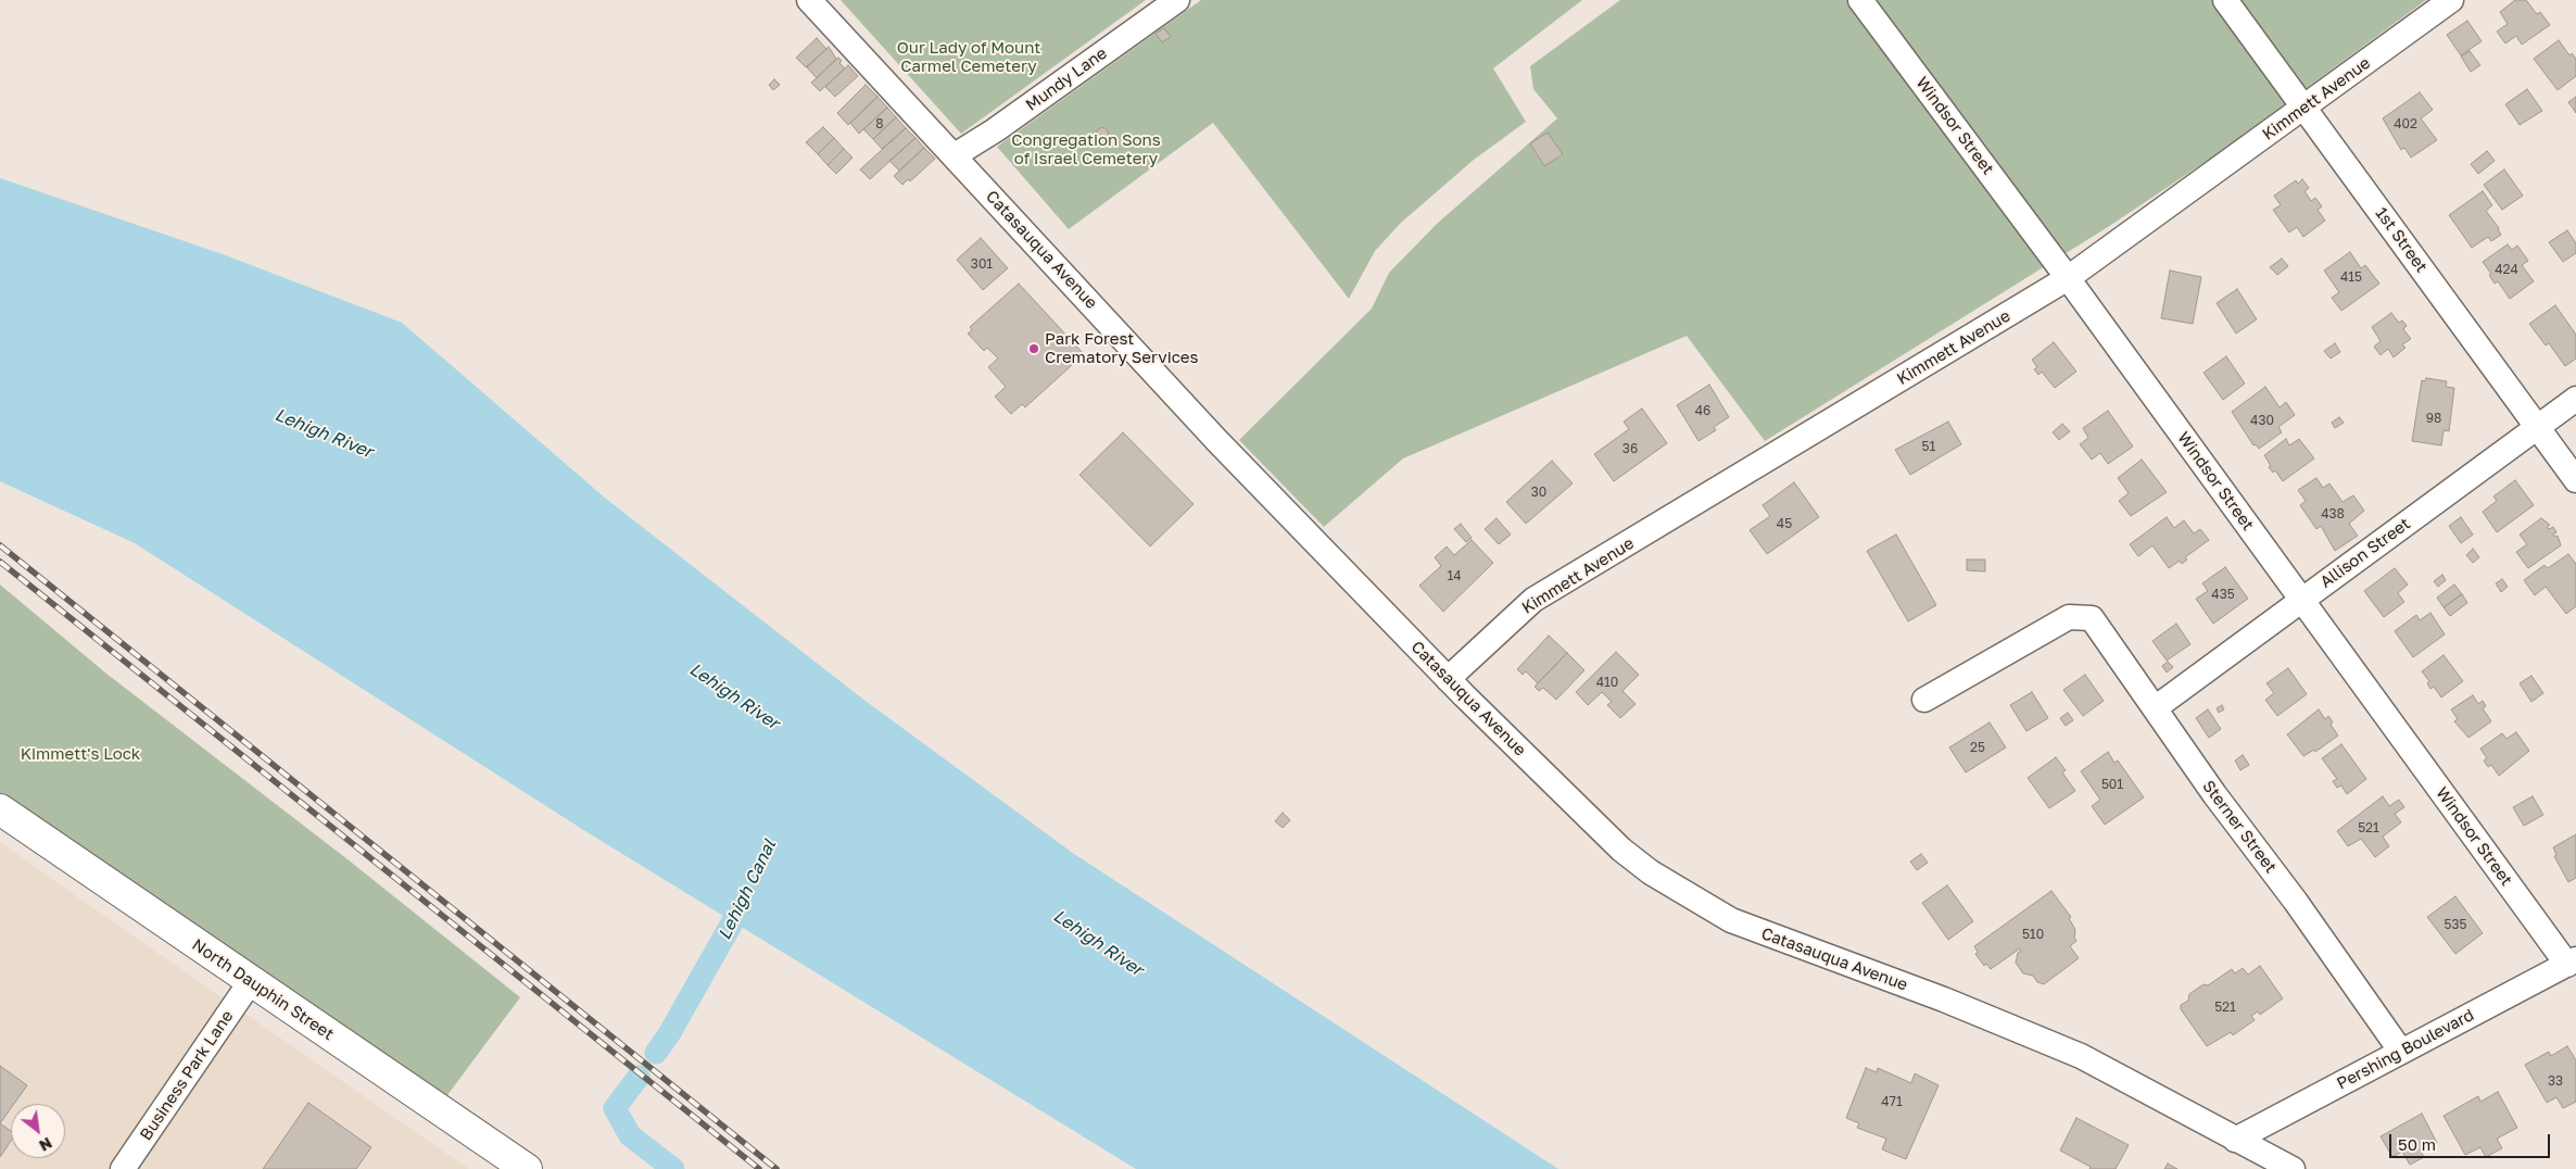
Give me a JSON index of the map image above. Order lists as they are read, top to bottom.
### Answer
{
  "streets": {
    "street": [
      "Mundy Lane",
      "Kimmett Avenue",
      "Windsor Street",
      "1st Street",
      "Catasauqua Avenue",
      "Allison Street",
      "Sterner Street",
      "North Dauphin Street",
      "Pershing Boulevard",
      "Business Park Lane"
    ]
  },
  "crossings": [
    ["Mundy Lane", "Catasauqua Avenue"],
    ["Kimmett Avenue", "Windsor Street"],
    ["Kimmett Avenue", "1st Street"],
    ["Kimmett Avenue", "Catasauqua Avenue"],
    ["Windsor Street", "Allison Street"],
    ["Windsor Street", "Pershing Boulevard"],
    ["1st Street", "Allison Street"],
    ["Catasauqua Avenue", "Pershing Boulevard"],
    ["Allison Street", "Sterner Street"],
    ["Sterner Street", "Pershing Boulevard"],
    ["North Dauphin Street", "Business Park Lane"]
  ],
  "water": ["Lehigh River", "Lehigh Canal"],
  "parks": ["Our Lady of Mount Carmel Cemetery", "Congregation Sons of Israel Cemetery", "Kimmett's Lock"],
  "places": ["Park Forest Crematory Services"],
  "house_numbers": [
    "8",
    "402",
    "301",
    "424",
    "415",
    "46",
    "98",
    "430",
    "51",
    "36",
    "30",
    "438",
    "45",
    "14",
    "435",
    "410",
    "25",
    "501",
    "521",
    "535",
    "510",
    "521",
    "33",
    "471"
  ],
  "scale_bar": "50 m",
  "north": "bottom right"
}
